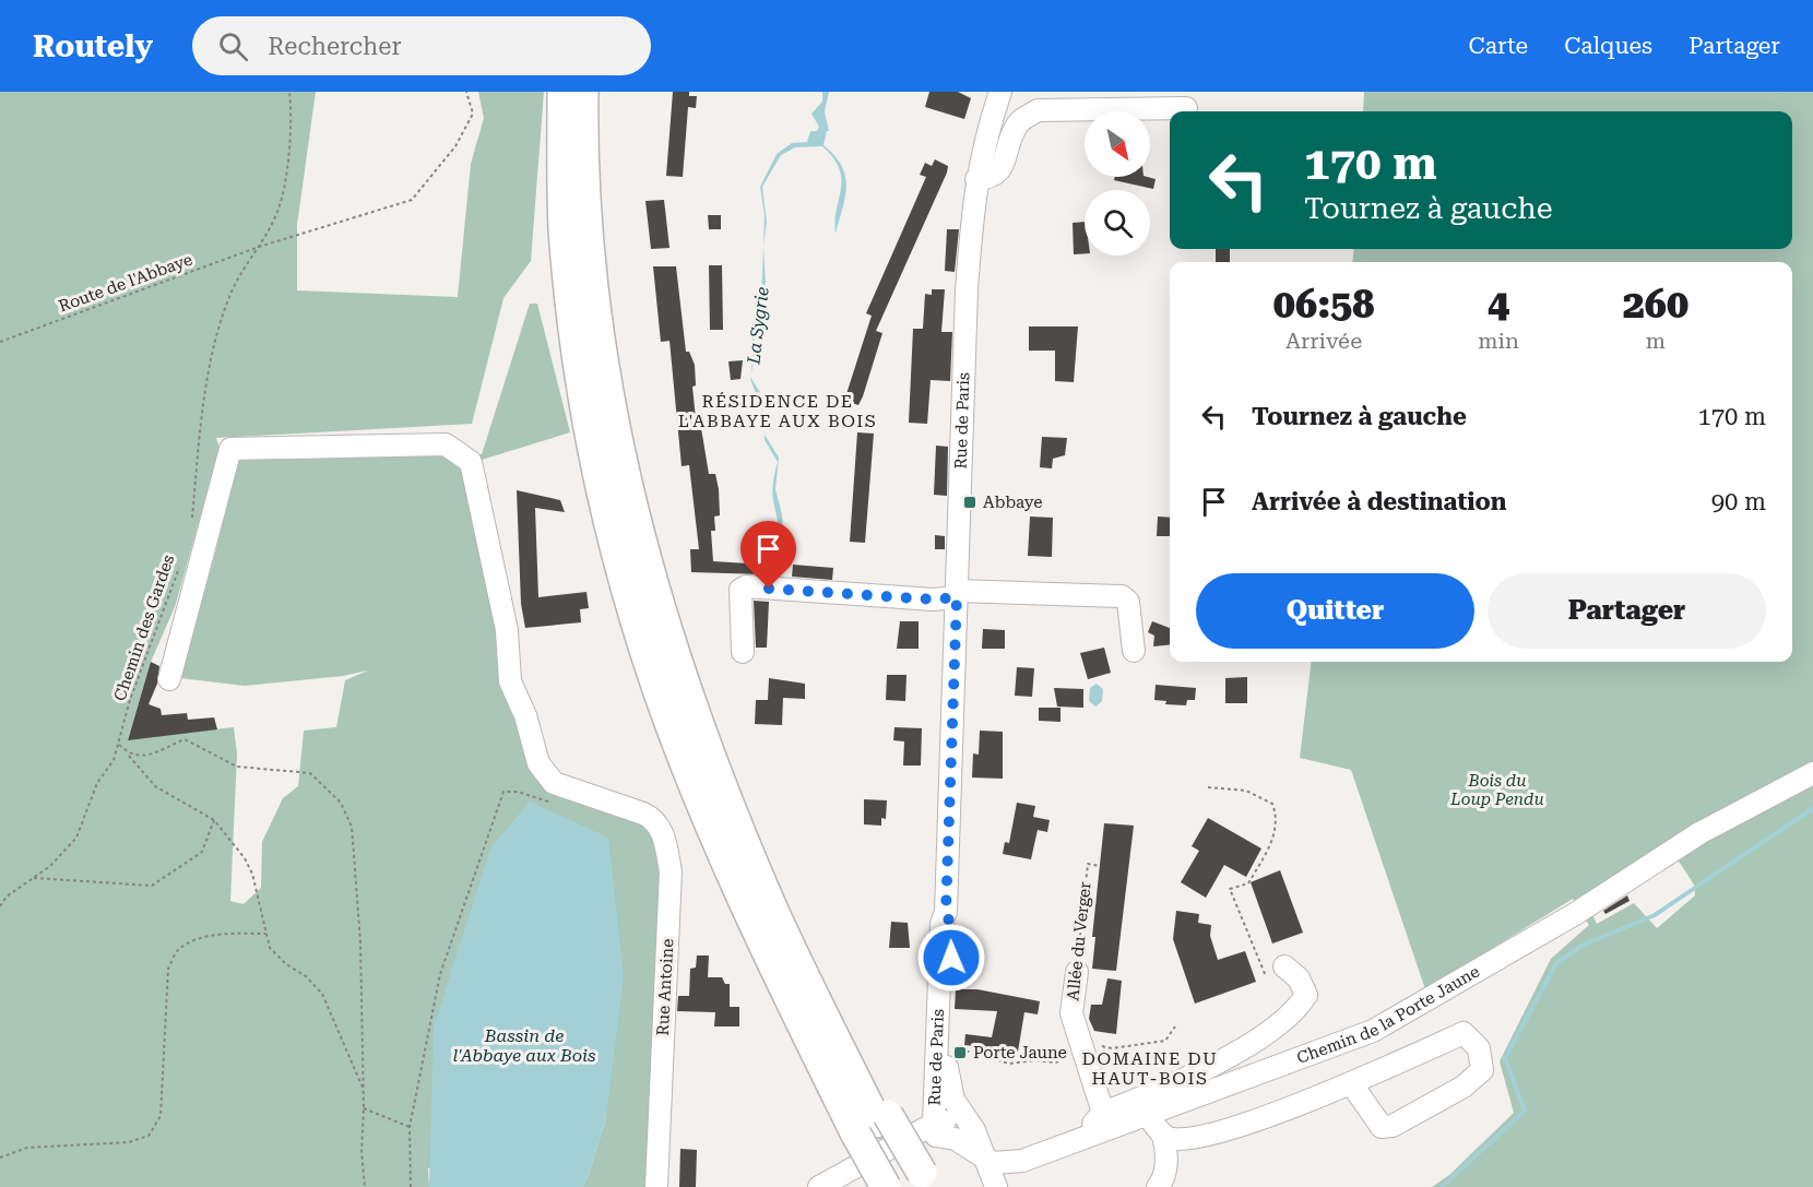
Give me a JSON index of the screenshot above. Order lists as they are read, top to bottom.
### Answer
{
  "streets": {
    "street": [
      "Rue de Paris",
      "Allée du Verger",
      "Rue Antoine",
      "Chemin de la Porte Jaune"
    ],
    "path": ["Route de l'Abbaye", "Chemin des Gardes"]
  },
  "crossings": [
    ["Rue de Paris", "Chemin de la Porte Jaune"]
  ],
  "districts": ["RÉSIDENCE DE L'ABBAYE AUX BOIS", "DOMAINE DU HAUT-BOIS"],
  "water": ["La Sygrie", "Bassin de l'Abbaye aux Bois"],
  "parks": ["Bois du Loup Pendu"],
  "places": {
    "transit": ["Abbaye", "Porte Jaune"]
  },
  "north": "bottom right",
  "page": {
    "header": "Routely",
    "search": "Rechercher",
    "nav": ["Carte", "Calques", "Partager"],
    "turn": ["170 m", "Tournez à gauche"],
    "eta": [
      "06:58",
      "Arrivée",
      "4",
      "min",
      "260",
      "m"
    ],
    "list": [
      {
        "name": "Tournez à gauche",
        "value": "170 m"
      },
      {
        "name": "Arrivée à destination",
        "value": "90 m"
      }
    ],
    "buttons": ["Quitter", "Partager"]
  }
}
